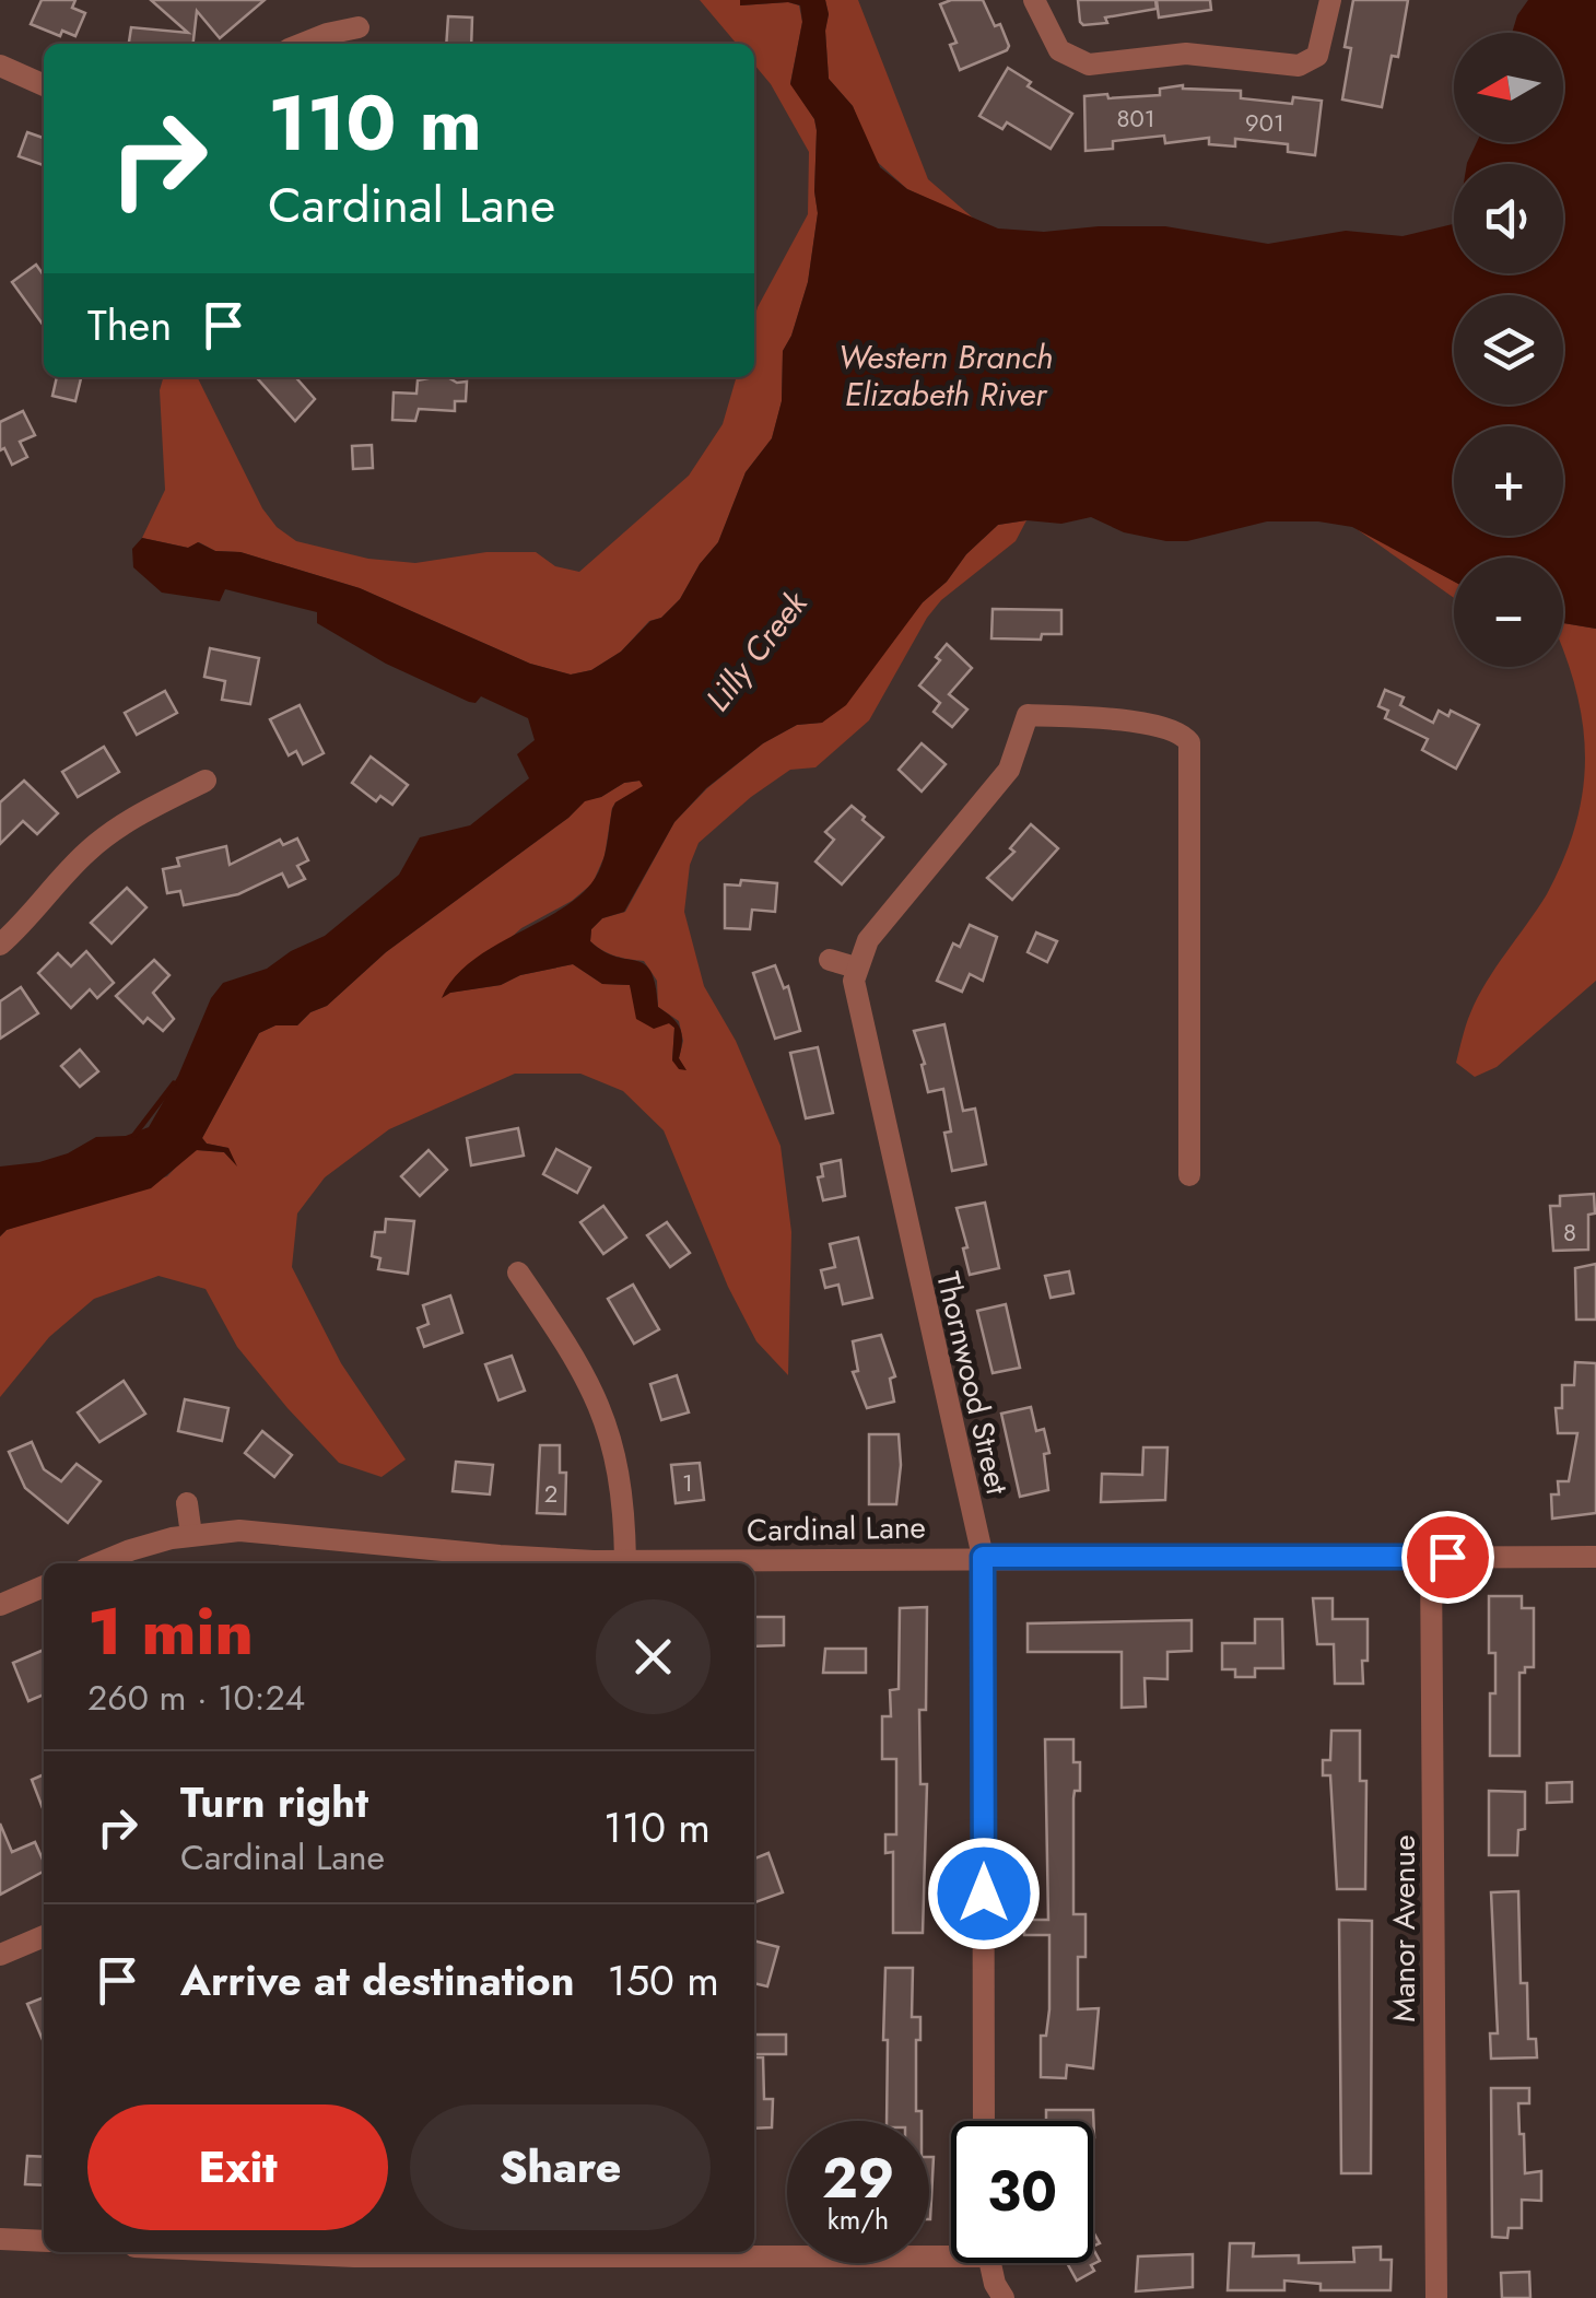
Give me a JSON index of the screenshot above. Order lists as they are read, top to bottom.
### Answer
{
  "streets": {
    "street": ["Thornwood Street", "Cardinal Lane", "Manor Avenue"]
  },
  "crossings": [
    ["Thornwood Street", "Cardinal Lane"],
    ["Cardinal Lane", "Manor Avenue"]
  ],
  "water": ["Western Branch Elizabeth River", "Lilly Creek"],
  "house_numbers": [
    "801",
    "901",
    "8",
    "1",
    "2"
  ],
  "north": "left",
  "page": {
    "map_buttons": ["+", "−"],
    "turn": ["110 m", "Cardinal Lane"],
    "then": "Then",
    "heading": ["1 min", "260 m · 10:24"],
    "list": [
      {
        "name": "Turn right",
        "note": "Cardinal Lane",
        "value": "110 m"
      },
      {
        "name": "Arrive at destination",
        "value": "150 m"
      }
    ],
    "buttons": ["Exit", "Share"],
    "speed": "29 km/h",
    "limit": "30"
  }
}
